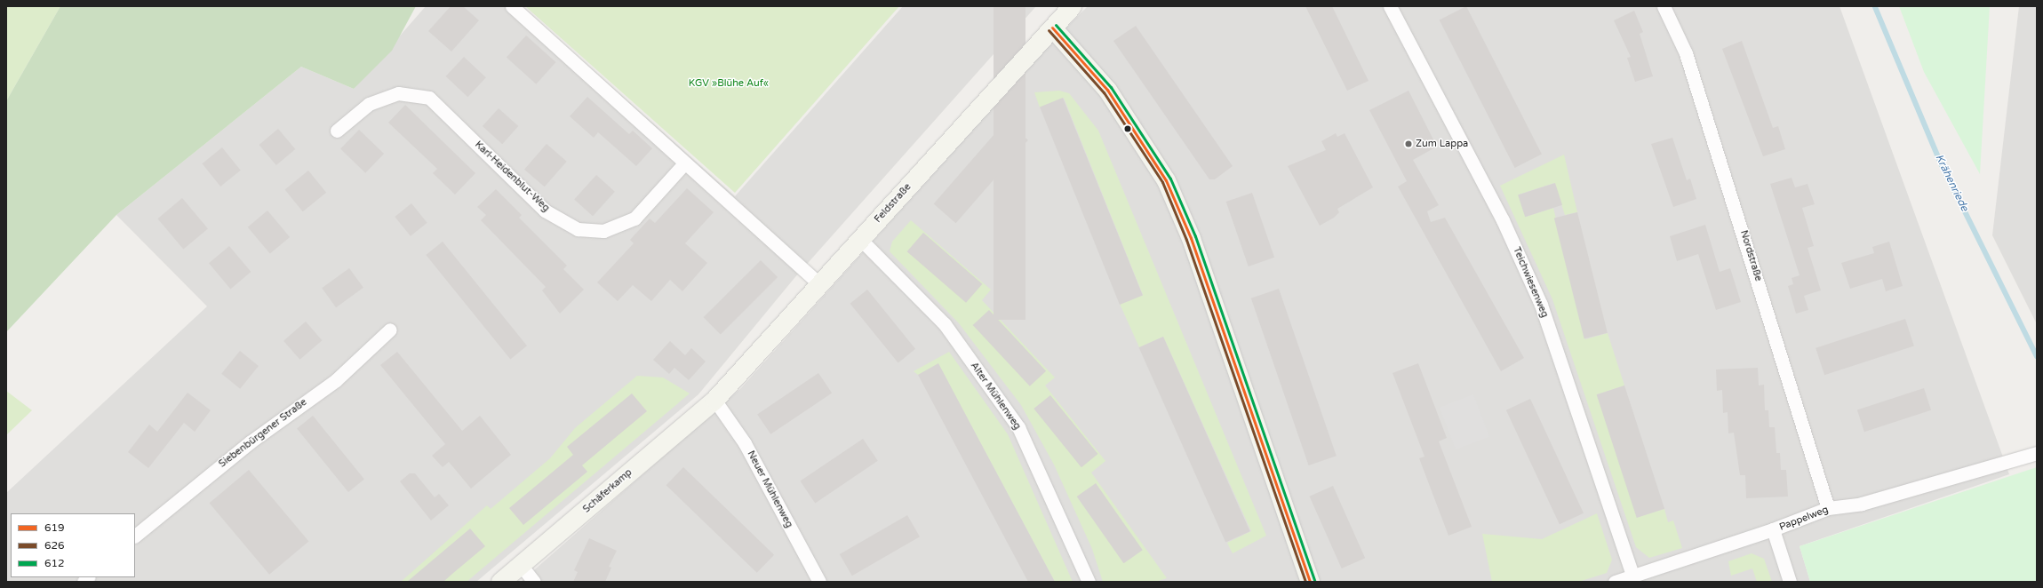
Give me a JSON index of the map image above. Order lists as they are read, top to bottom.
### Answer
{
  "streets": {
    "street": [
      "Karl-Heidenblut-Weg",
      "Feldstraße",
      "Nordstraße",
      "Teichwiesenweg",
      "Alter Mühlenweg",
      "Siebenbürgener Straße",
      "Neuer Mühlenweg",
      "Schäferkamp",
      "Pappelweg"
    ]
  },
  "crossings": [
    ["Feldstraße", "Alter Mühlenweg"],
    ["Feldstraße", "Neuer Mühlenweg"],
    ["Feldstraße", "Schäferkamp"],
    ["Nordstraße", "Pappelweg"],
    ["Teichwiesenweg", "Pappelweg"],
    ["Neuer Mühlenweg", "Schäferkamp"]
  ],
  "water": ["Krähenriede"],
  "parks": ["KGV »Blühe Auf«"],
  "places": ["Zum Lappa"],
  "lines": ["transit line 612", "transit line 619", "transit line 626"],
  "legend": ["619", "626", "612"]
}
